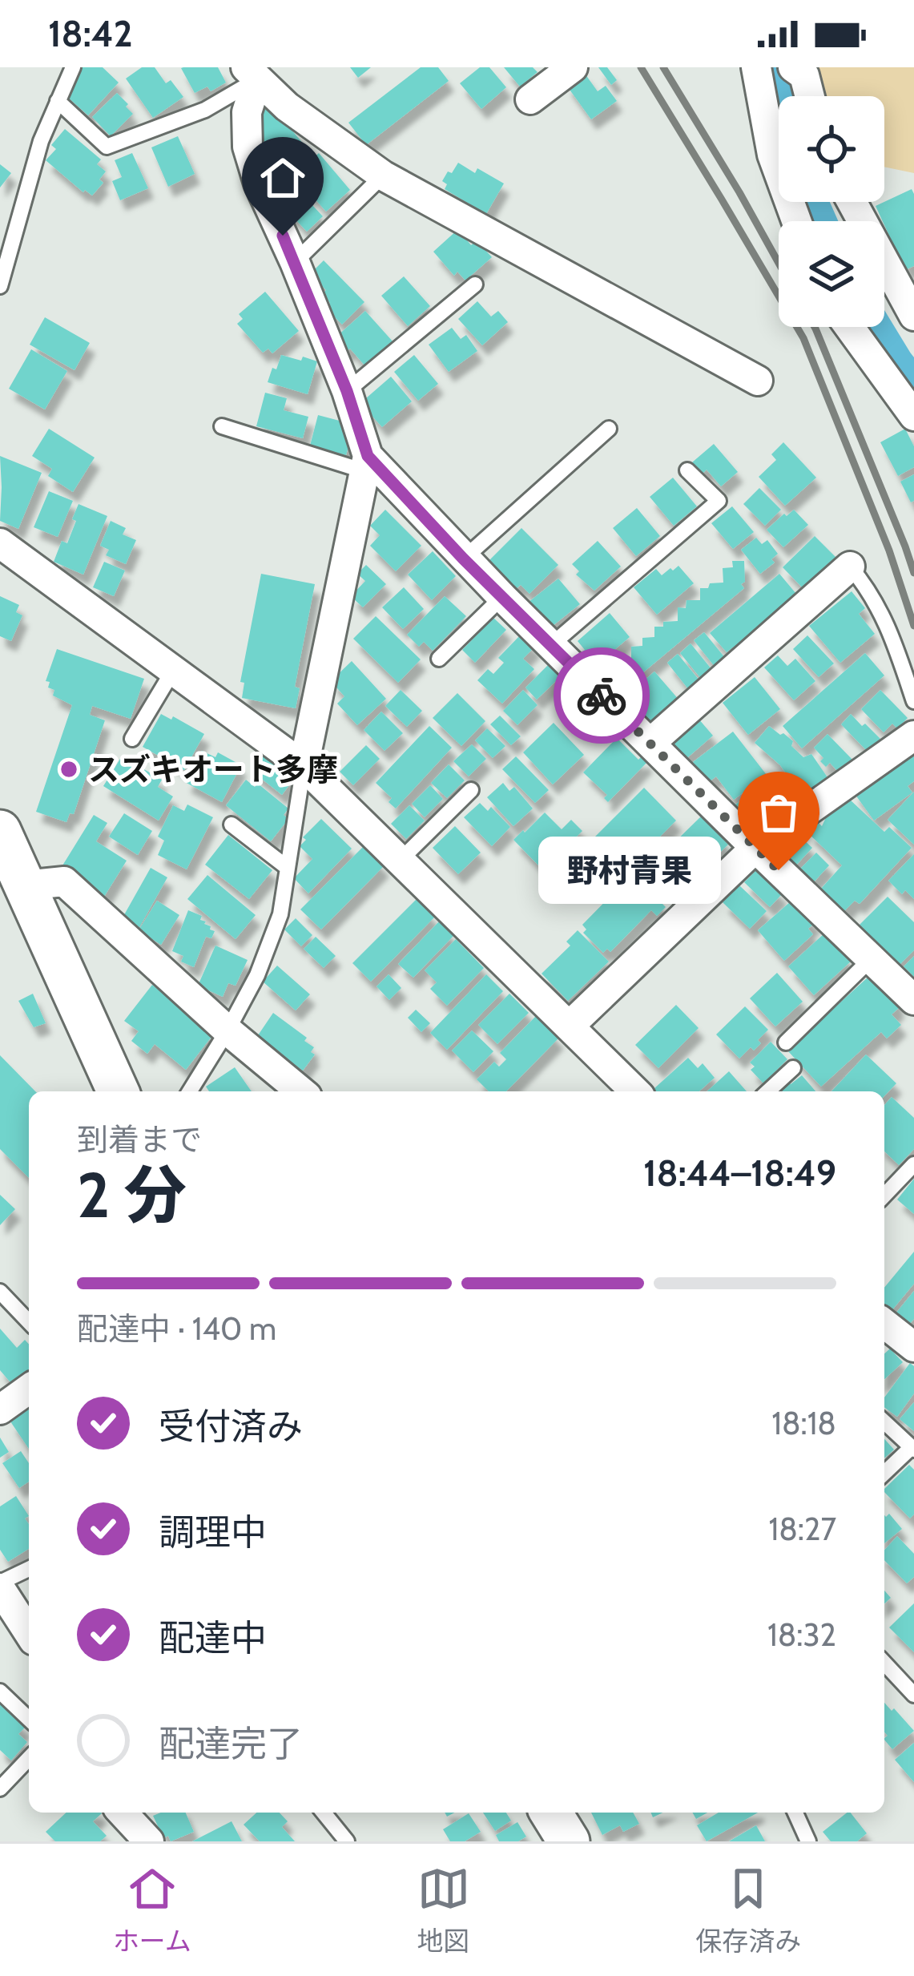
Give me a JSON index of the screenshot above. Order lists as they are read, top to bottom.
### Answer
{
  "places": ["スズキオート多摩", "野村青果"],
  "page": {
    "status": "18:42",
    "bubble": "野村青果",
    "heading": ["2 分", "到着まで", "18:44–18:49"],
    "bar": "配達中 · 140 m",
    "list": [
      ["受付済み", "18:18"],
      ["調理中", "18:27"],
      ["配達中", "18:32"],
      "配達完了"
    ],
    "tabs": ["ホーム", "地図", "保存済み"]
  }
}
